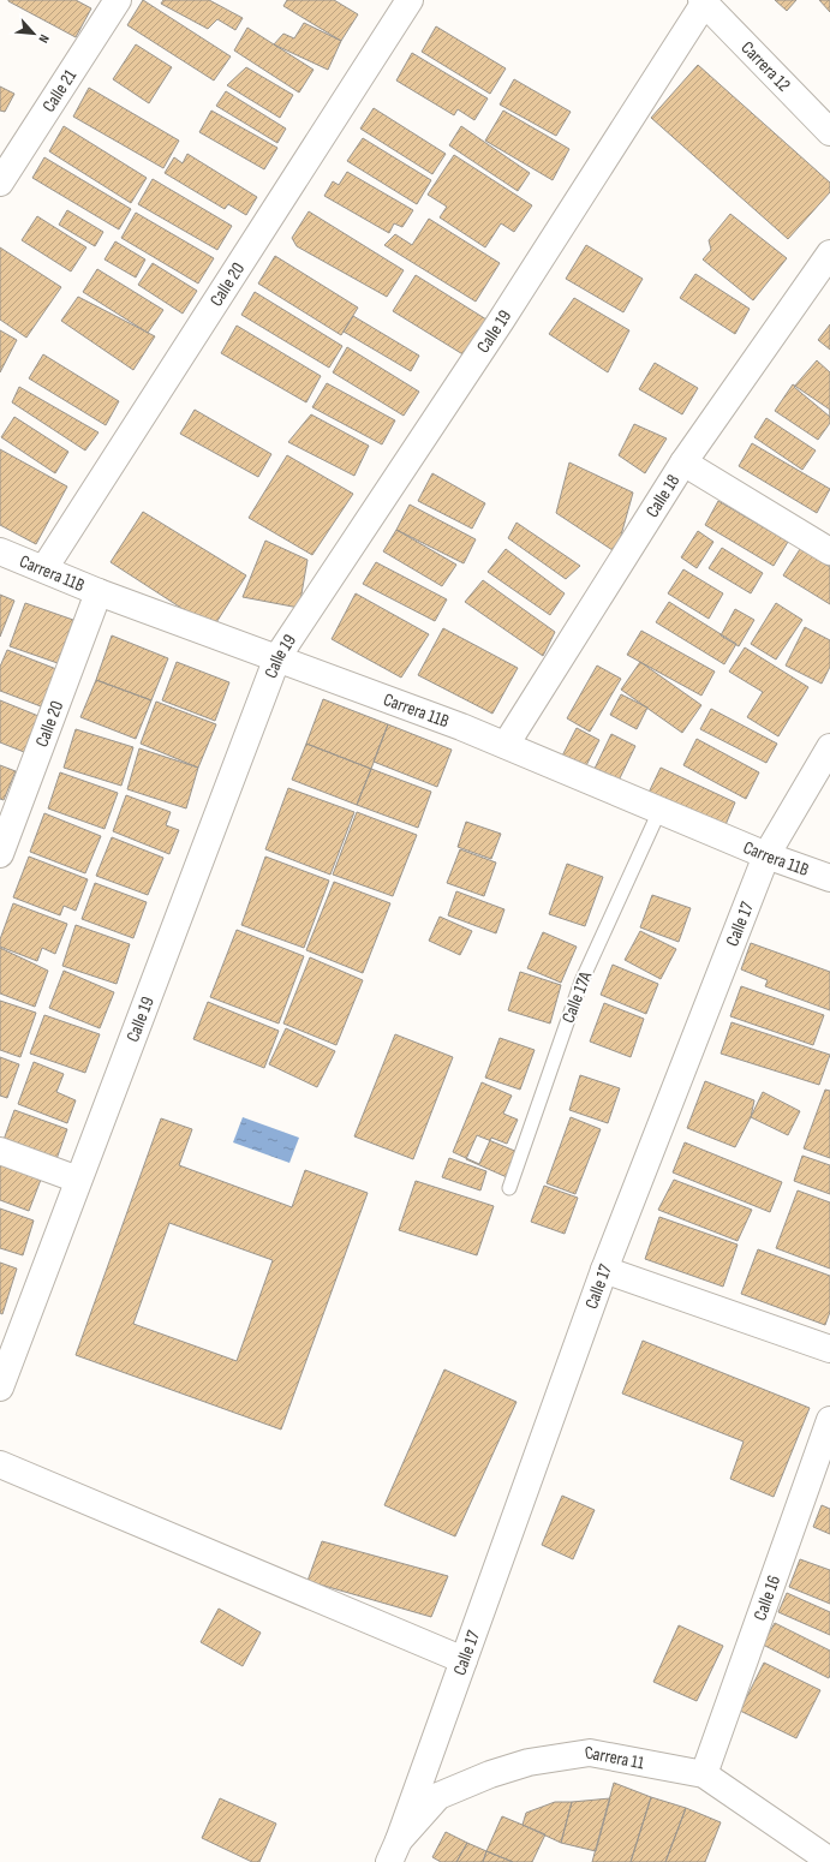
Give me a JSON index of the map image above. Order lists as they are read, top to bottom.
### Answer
{
  "streets": {
    "street": [
      "Carrera 12",
      "Calle 21",
      "Calle 20",
      "Calle 19",
      "Calle 18",
      "Carrera 11B",
      "Calle 17",
      "Calle 16",
      "Carrera 11"
    ],
    "lane": ["Calle 17A"]
  },
  "crossings": [
    ["Carrera 12", "Calle 19"],
    ["Calle 20", "Carrera 11B"],
    ["Calle 19", "Carrera 11B"],
    ["Calle 18", "Carrera 11B"],
    ["Carrera 11B", "Calle 17"],
    ["Carrera 11B", "Calle 17A"],
    ["Calle 17", "Carrera 11"],
    ["Calle 16", "Carrera 11"]
  ],
  "north": "bottom right"
}
